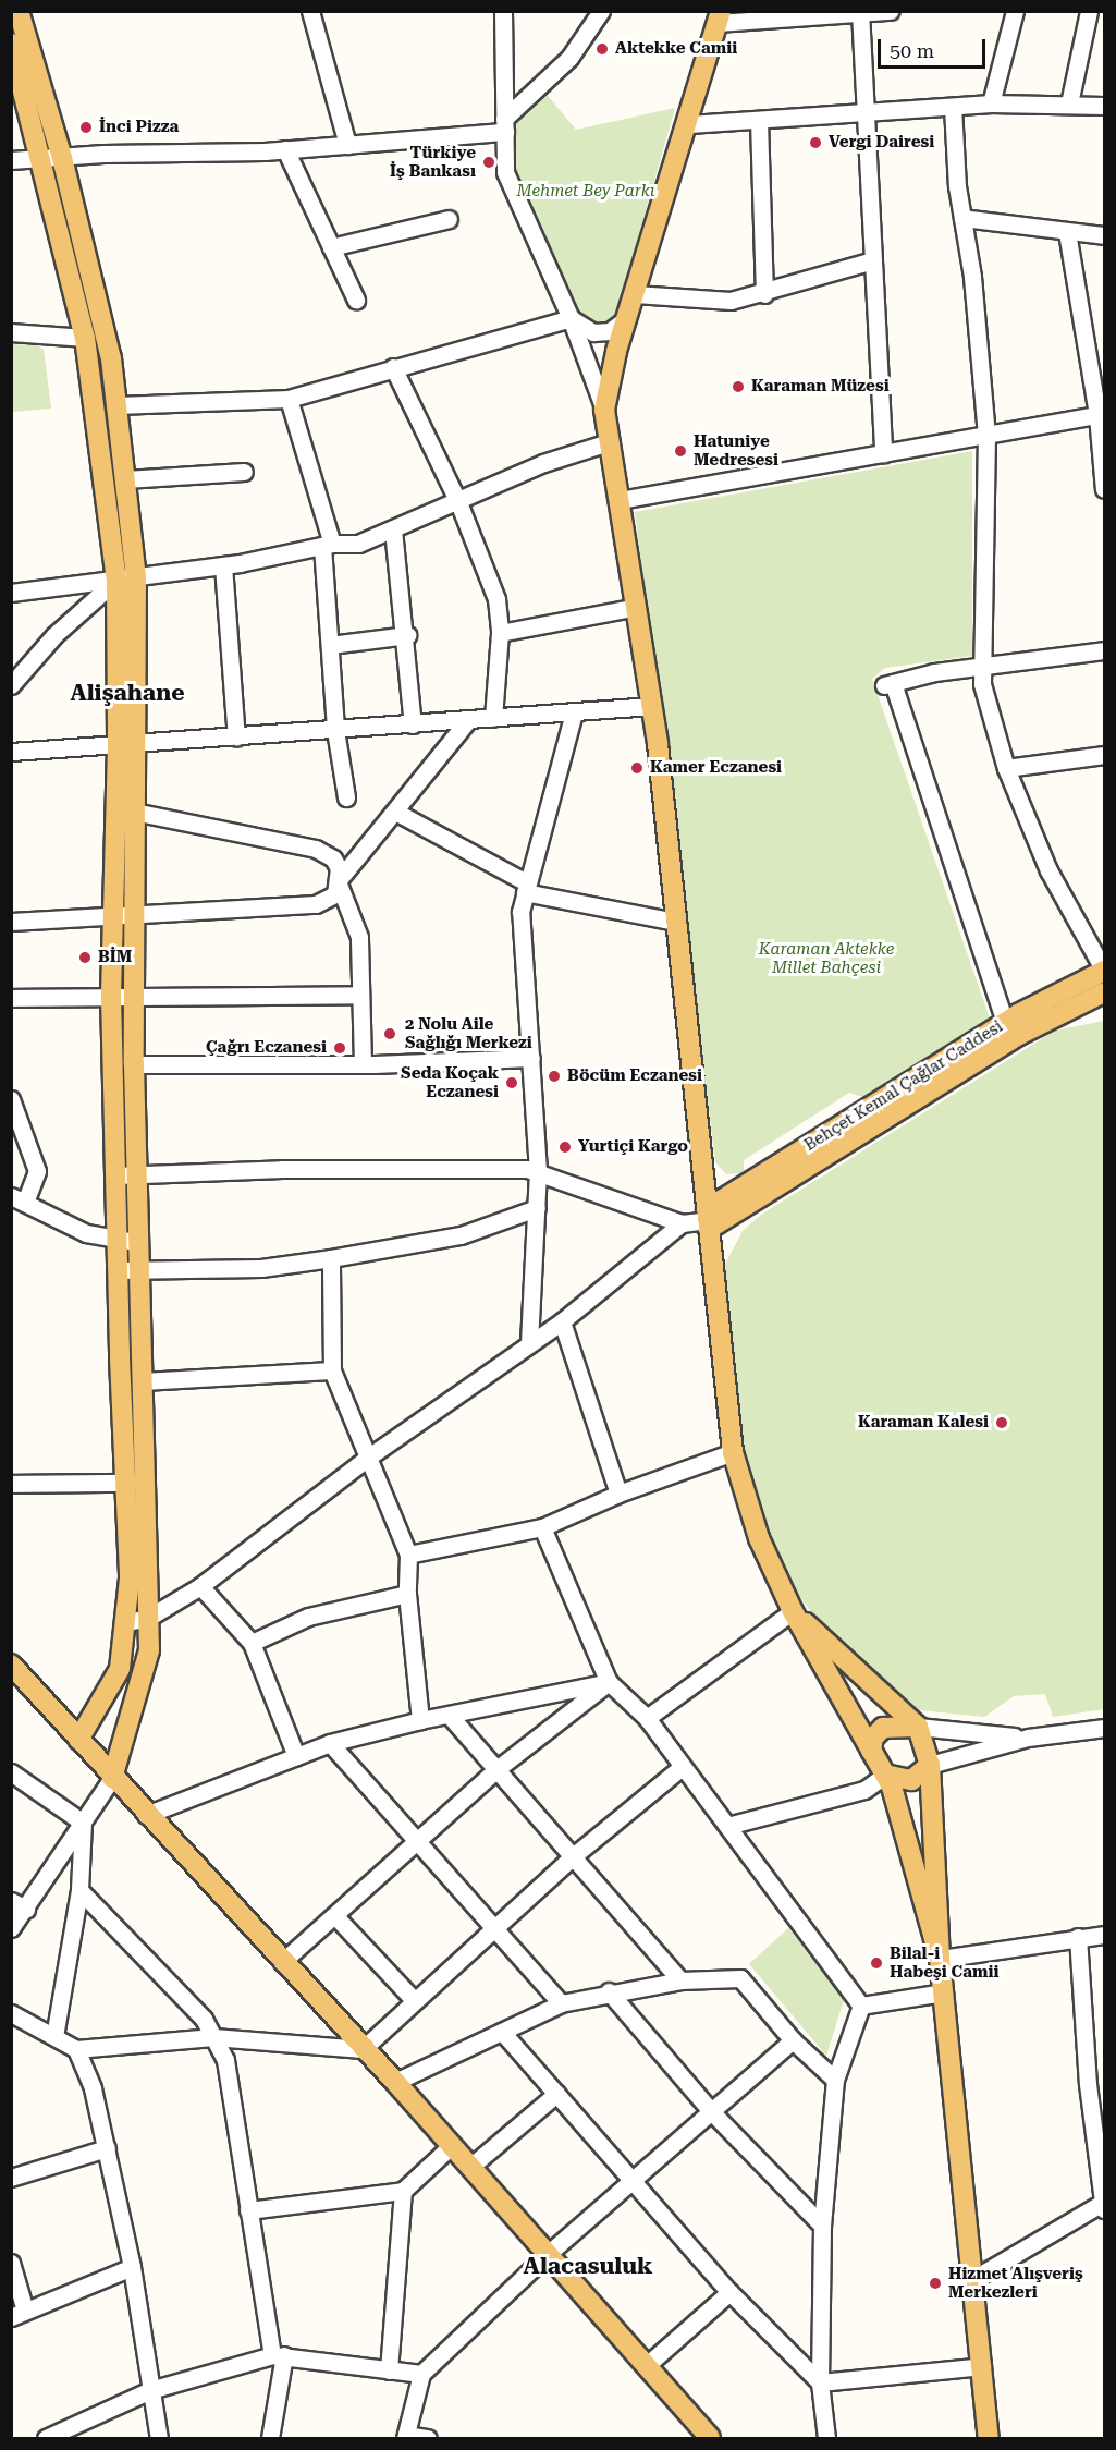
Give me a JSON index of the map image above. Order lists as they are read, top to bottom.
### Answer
{
  "streets": {
    "main road": ["Behçet Kemal Çağlar Caddesi"]
  },
  "districts": ["Alişahane", "Alacasuluk"],
  "parks": ["Mehmet Bey Parkı", "Karaman Aktekke Millet Bahçesi"],
  "places": [
    "Aktekke Camii",
    "İnci Pizza",
    "Vergi Dairesi",
    "Türkiye İş Bankası",
    "Karaman Müzesi",
    "Hatuniye Medresesi",
    "Kamer Eczanesi",
    "BİM",
    "2 Nolu Aile Sağlığı Merkezi",
    "Çağrı Eczanesi",
    "Böcüm Eczanesi",
    "Seda Koçak Eczanesi",
    "Yurtiçi Kargo",
    "Karaman Kalesi",
    "Bilal-i Habeşi Camii",
    "Hizmet Alışveriş Merkezleri"
  ],
  "scale_bar": "50 m"
}
